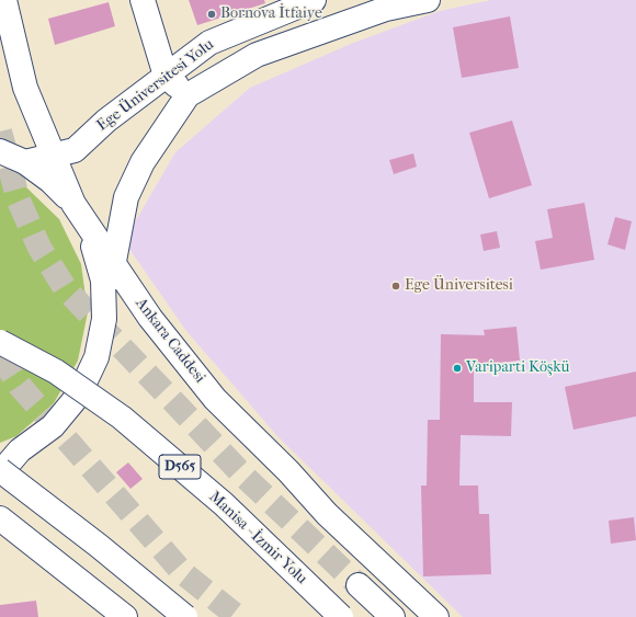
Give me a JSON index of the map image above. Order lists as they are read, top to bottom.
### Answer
{
  "streets": {
    "main road": [
      "Ege Üniversitesi Yolu",
      "Ankara Caddesi",
      "D565",
      "Manisa - İzmir Yolu"
    ]
  },
  "crossings": [
    ["Ege Üniversitesi Yolu", "Ankara Caddesi"]
  ],
  "places": ["Bornova İtfaiye", "Ege Üniversitesi", "Variparti Köşkü"]
}
